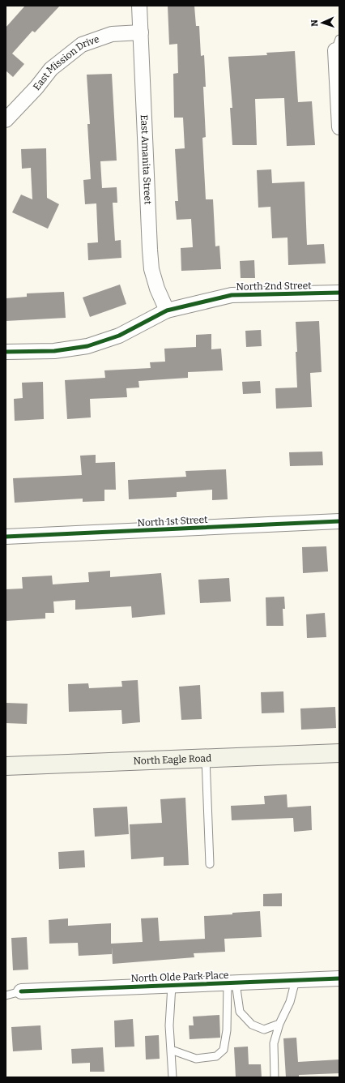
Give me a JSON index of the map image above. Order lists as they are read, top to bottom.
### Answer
{
  "streets": {
    "main road": ["North Eagle Road"],
    "street": [
      "East Mission Drive",
      "East Amanita Street",
      "North 2nd Street",
      "North 1st Street",
      "North Olde Park Place"
    ]
  },
  "crossings": [
    ["East Mission Drive", "East Amanita Street"],
    ["East Amanita Street", "North 2nd Street"]
  ],
  "north": "left"
}
